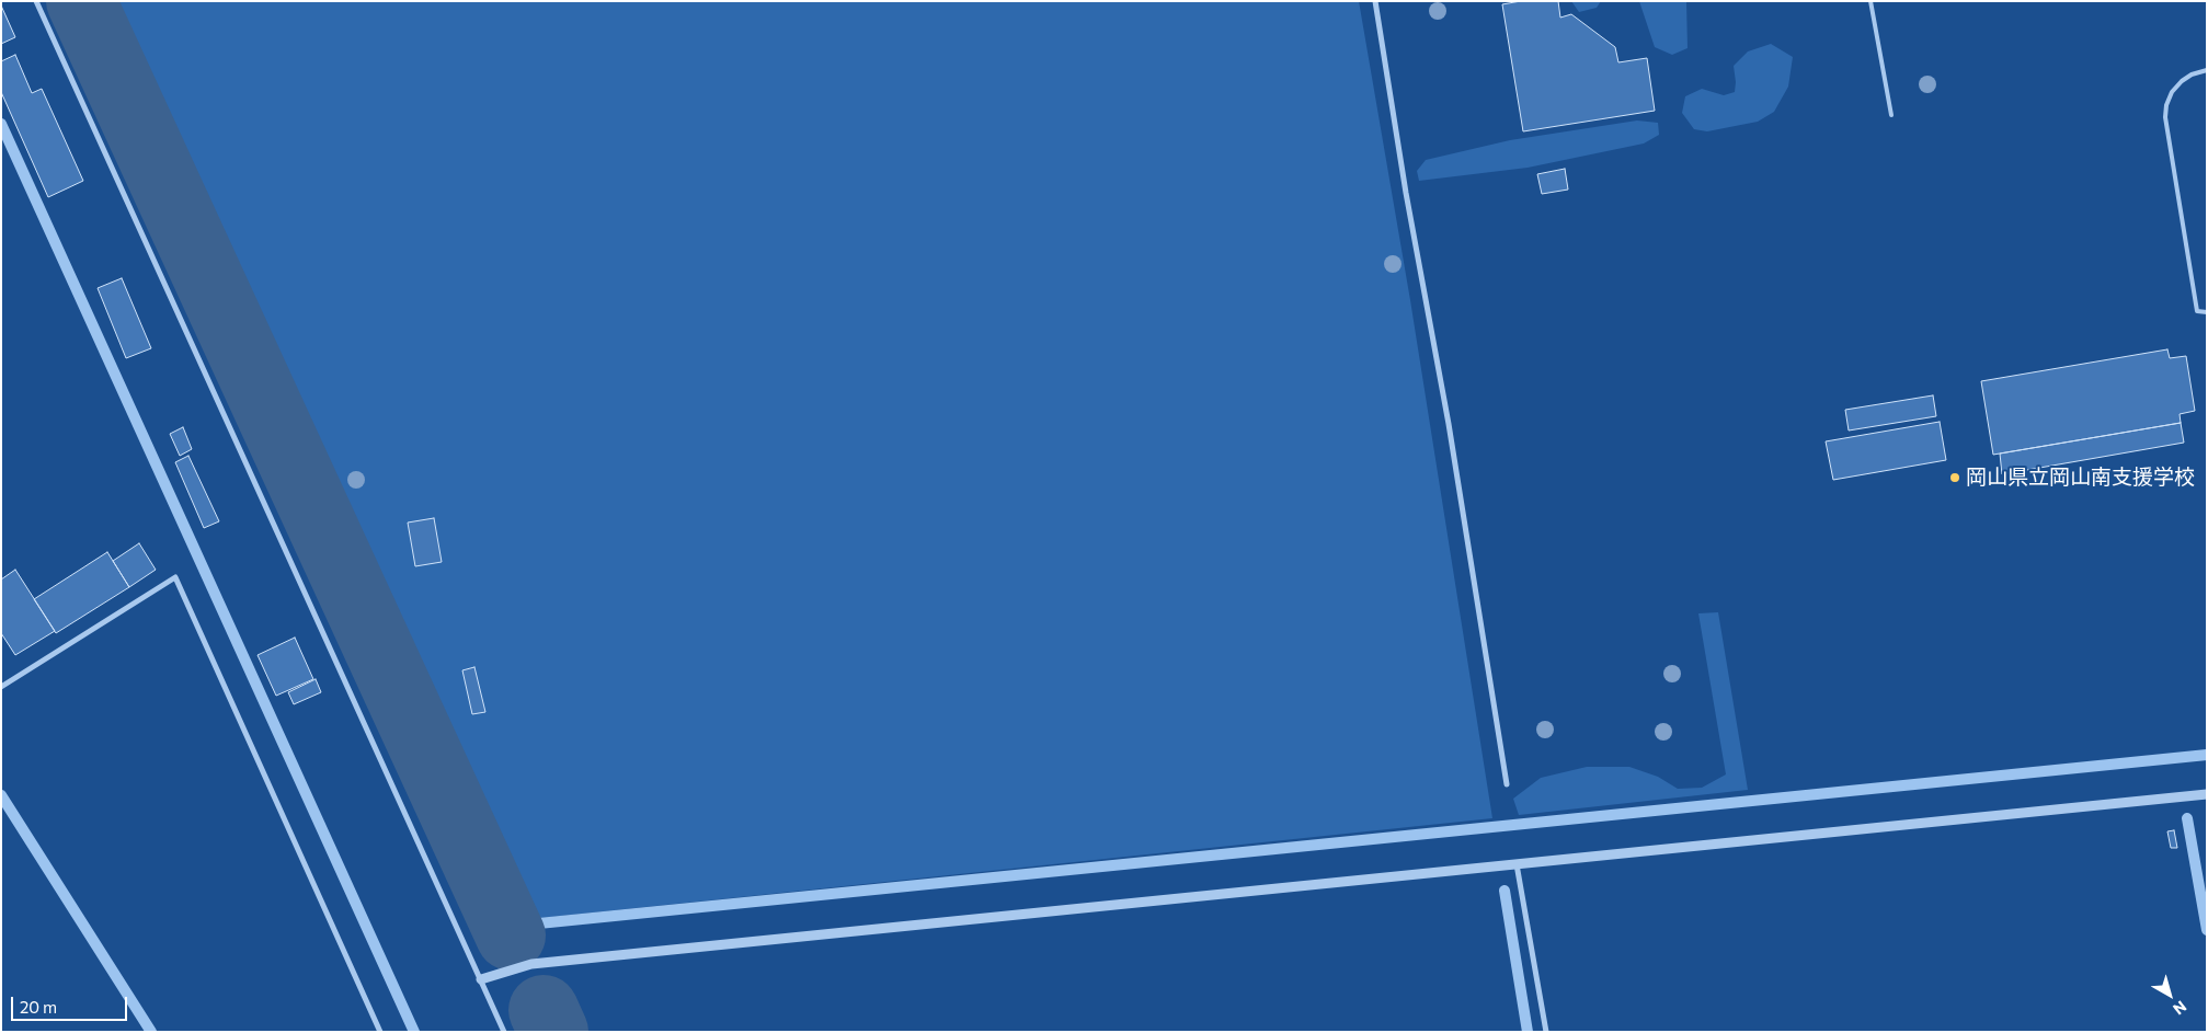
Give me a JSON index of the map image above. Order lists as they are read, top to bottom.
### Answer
{
  "places": ["岡山県立岡山南支援学校"],
  "scale_bar": "20 m",
  "north": "bottom right"
}
